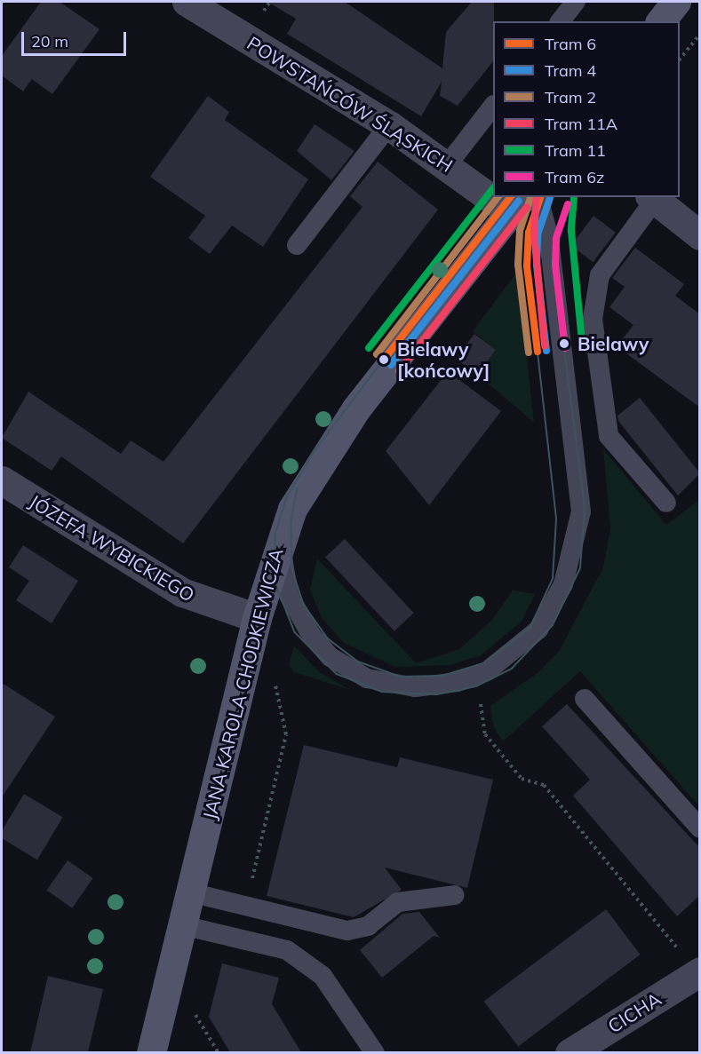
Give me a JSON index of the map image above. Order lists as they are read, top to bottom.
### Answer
{
  "streets": {
    "street": [
      "POWSTAŃCÓW ŚLĄSKICH",
      "JÓZEFA WYBICKIEGO",
      "JANA KAROLA CHODKIEWICZA",
      "CICHA"
    ]
  },
  "crossings": [
    ["POWSTAŃCÓW ŚLĄSKICH", "JANA KAROLA CHODKIEWICZA"],
    ["JÓZEFA WYBICKIEGO", "JANA KAROLA CHODKIEWICZA"]
  ],
  "places": ["Bielawy", "Bielawy [końcowy]"],
  "lines": [
    "tram line 11",
    "tram line 6",
    "tram line 2",
    "tram line 11A",
    "tram line 4",
    "tram line 6z"
  ],
  "legend": [
    "Tram 6",
    "Tram 4",
    "Tram 2",
    "Tram 11A",
    "Tram 11",
    "Tram 6z"
  ],
  "scale_bar": "20 m"
}
